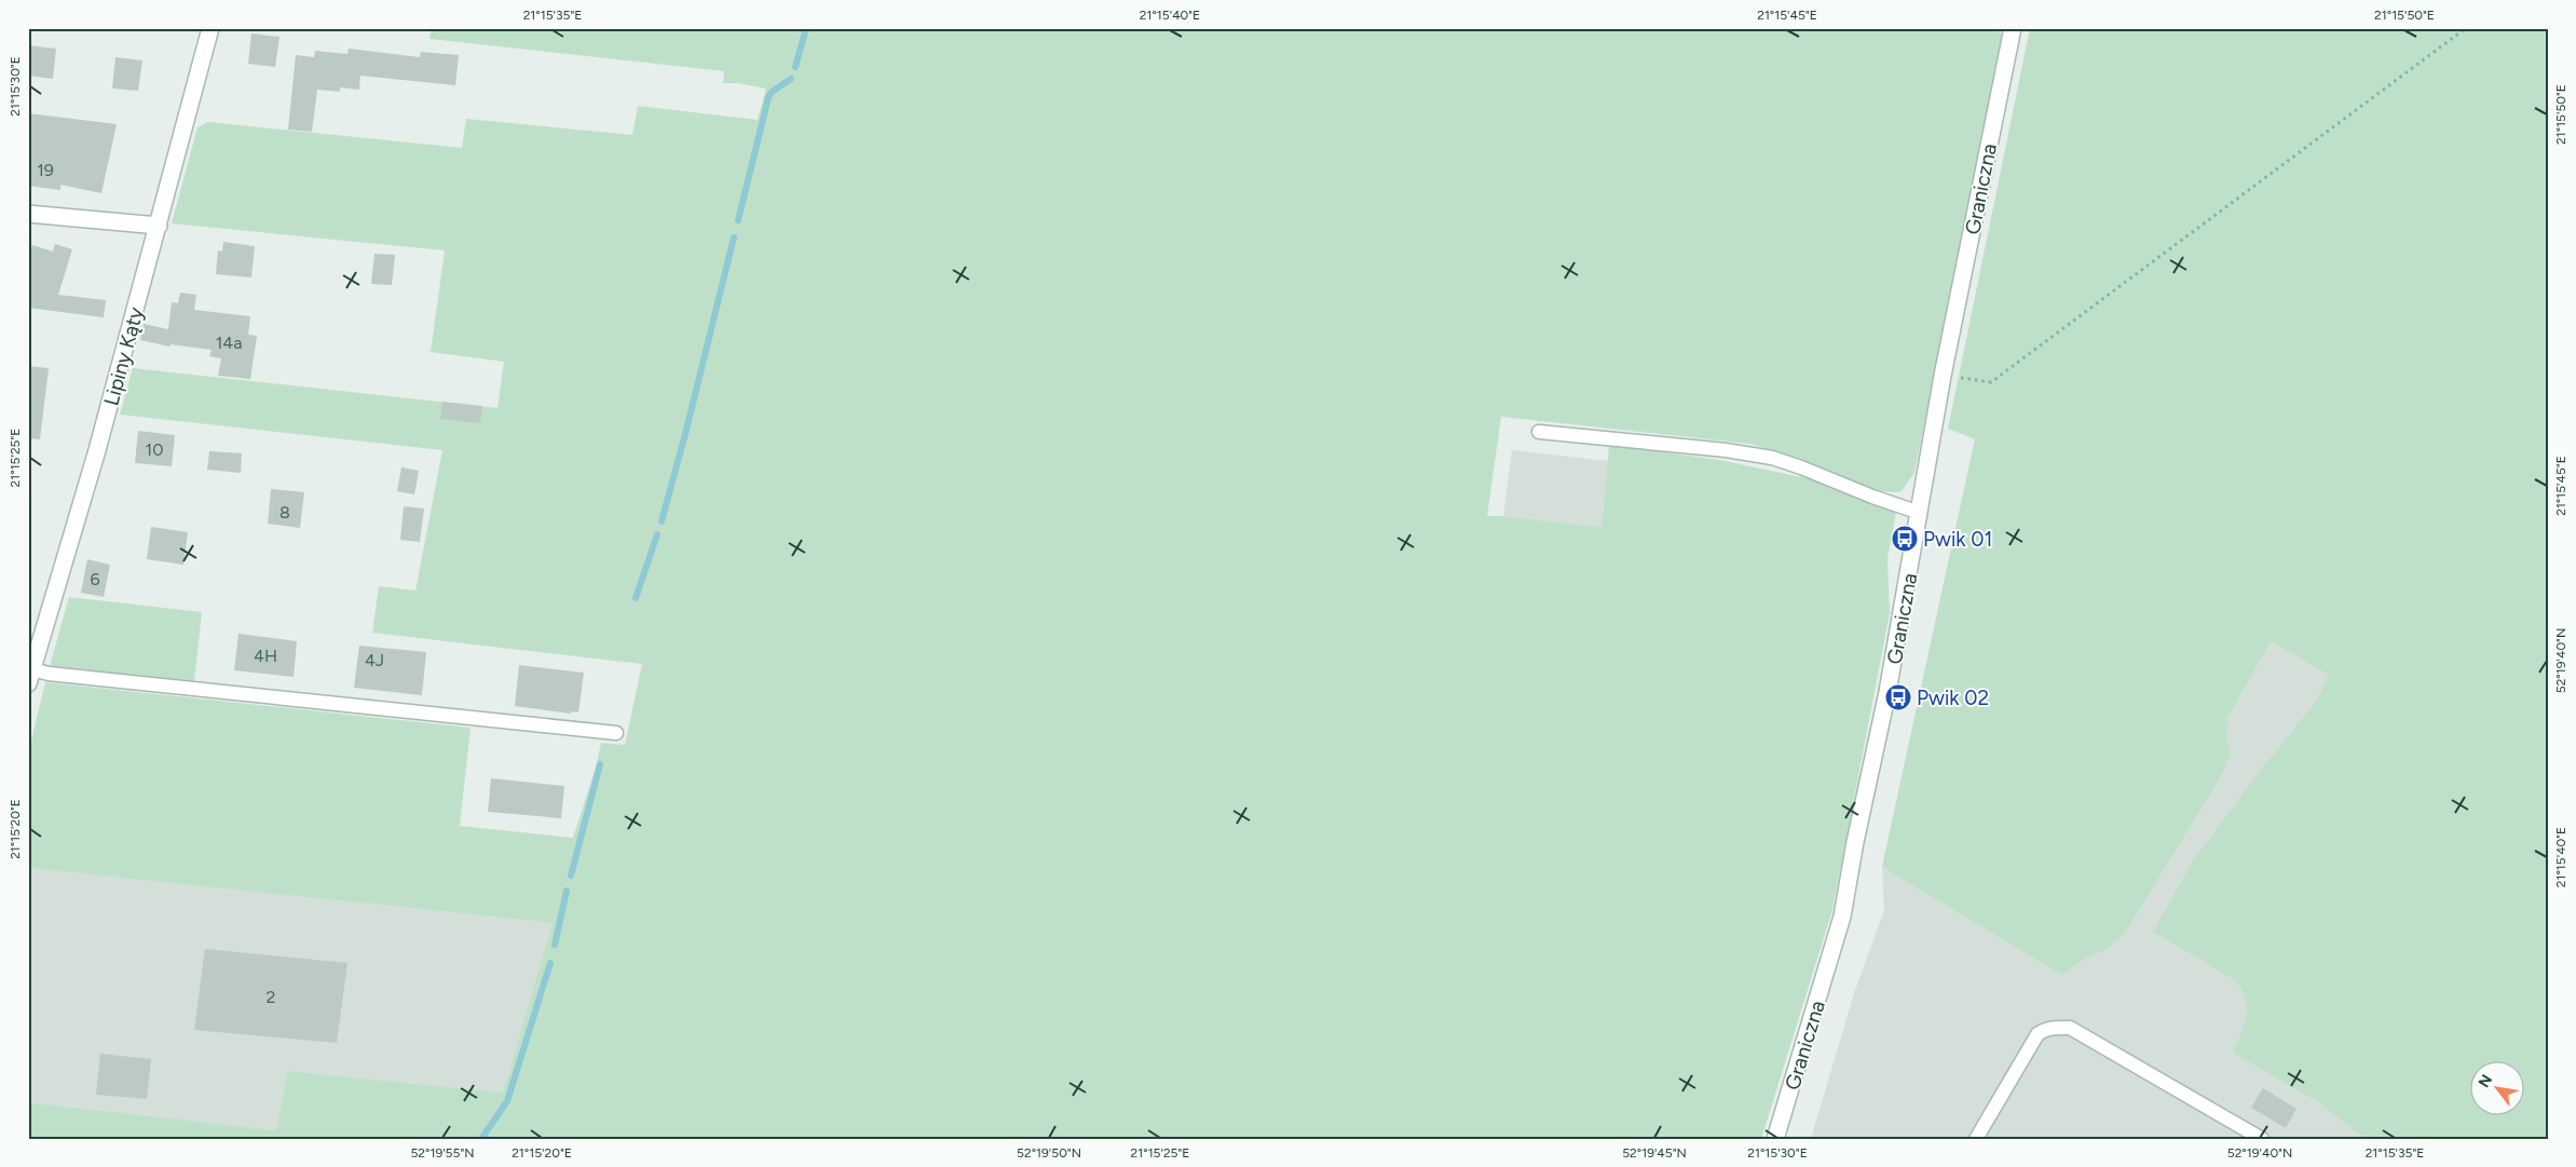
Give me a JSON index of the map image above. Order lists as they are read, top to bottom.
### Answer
{
  "streets": {
    "street": ["Graniczna", "Lipiny Kąty"]
  },
  "places": {
    "bus stop": ["Pwik 01", "Pwik 02"]
  },
  "house_numbers": [
    "19",
    "14a",
    "10",
    "8",
    "6",
    "4H",
    "4J",
    "2"
  ],
  "north": "top left",
  "coordinates": [
    "21°15'35\"E",
    "21°15'40\"E",
    "21°15'45\"E",
    "21°15'50\"E",
    "21°15'30\"E",
    "21°15'25\"E",
    "52°19'40\"N",
    "21°15'20\"E",
    "52°19'55\"N",
    "52°19'50\"N",
    "52°19'45\"N"
  ]
}
